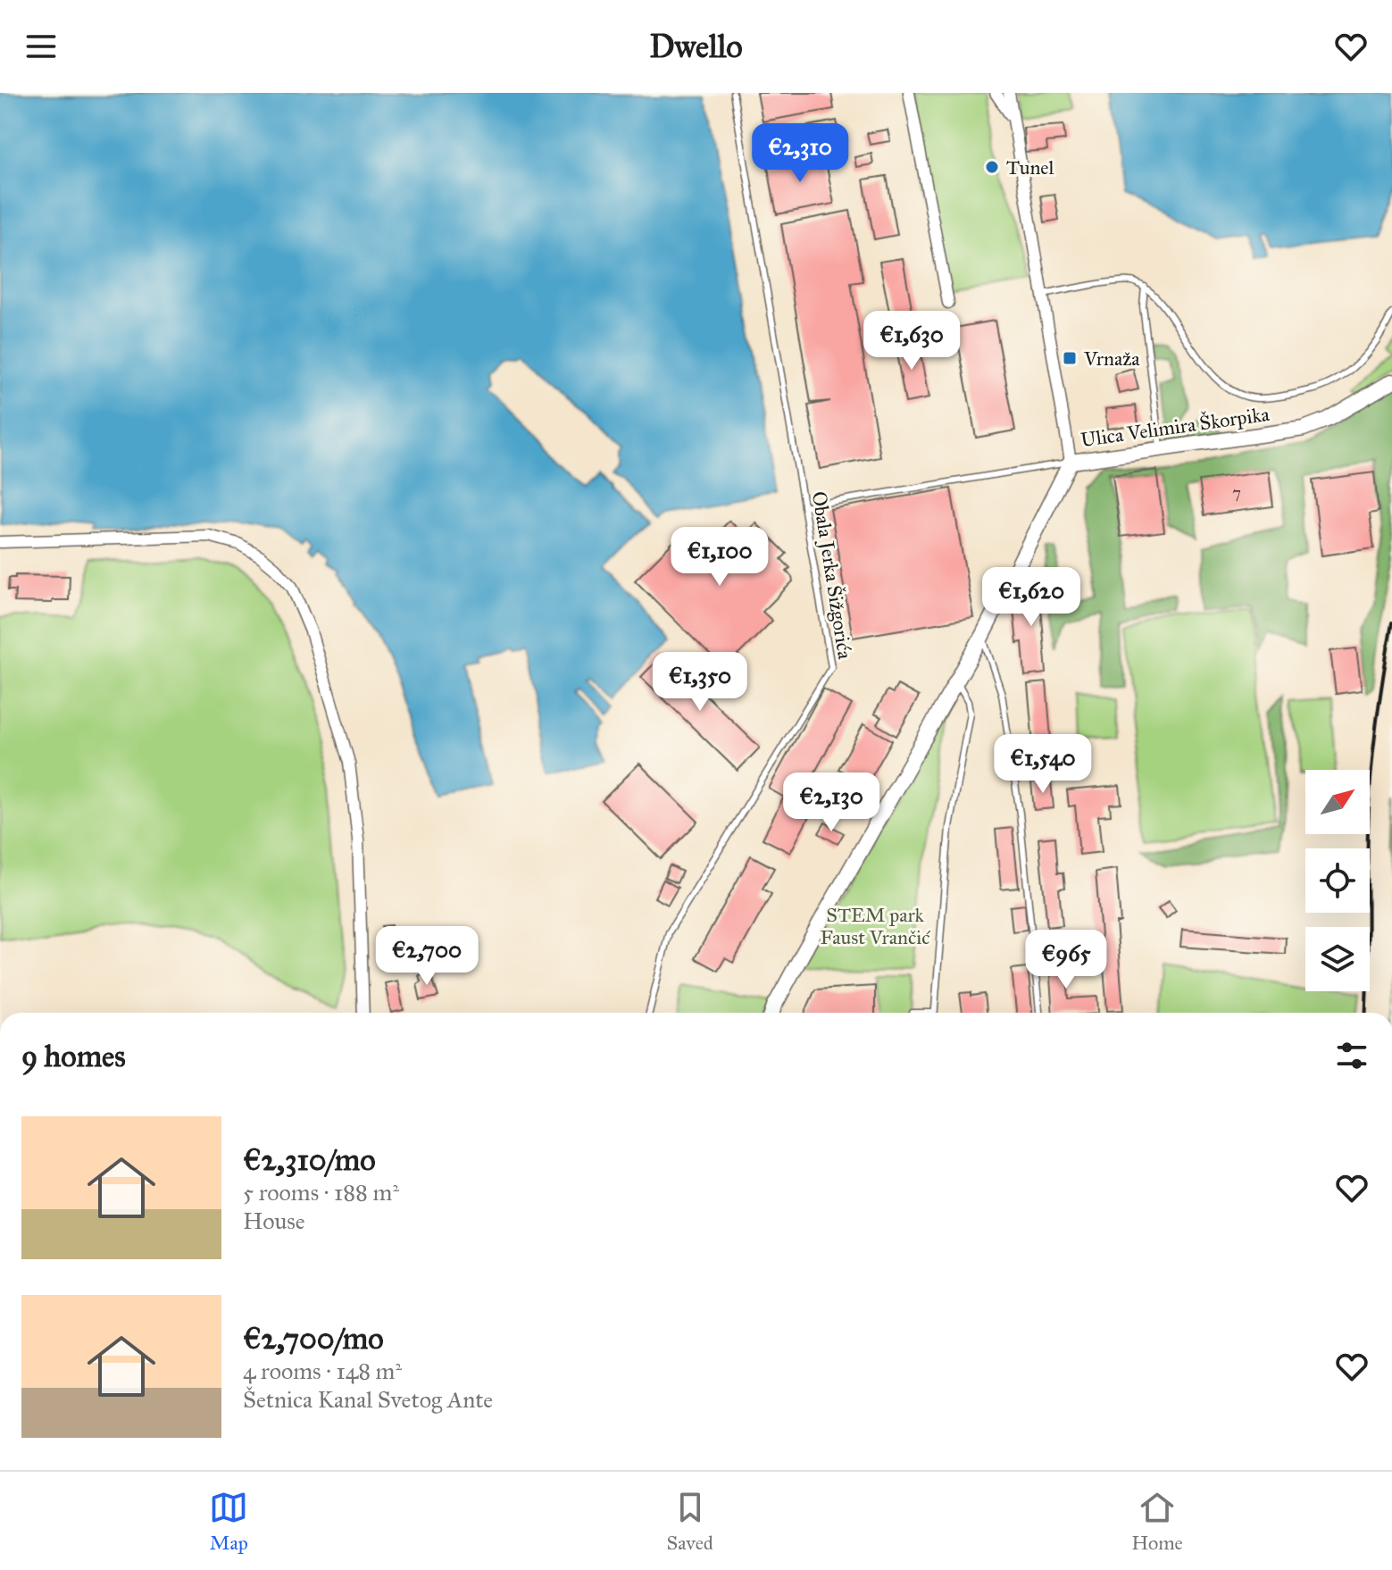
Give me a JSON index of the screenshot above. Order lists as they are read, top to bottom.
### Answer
{
  "streets": {
    "street": ["Ulica Velimira Škorpika"],
    "lane": ["Obala Jerka Šižgorića"]
  },
  "parks": ["STEM park Faust Vrančić"],
  "places": {
    "other": ["Tunel"],
    "transit": ["Vrnaža"]
  },
  "house_numbers": ["7"],
  "north": "top right",
  "page": {
    "header": "Dwello",
    "price": [
      "€2,310",
      "€1,630",
      "€1,100",
      "€1,620",
      "€1,350",
      "€1,540",
      "€2,130",
      "€2,700",
      "€965"
    ],
    "heading": "9 homes",
    "list": [
      {
        "name": "€2,310/mo",
        "note": "5 rooms · 188 m² · House"
      },
      {
        "name": "€2,700/mo",
        "note": "4 rooms · 148 m² · Šetnica Kanal Svetog Ante"
      }
    ],
    "tabs": ["Map", "Saved", "Home"]
  }
}
